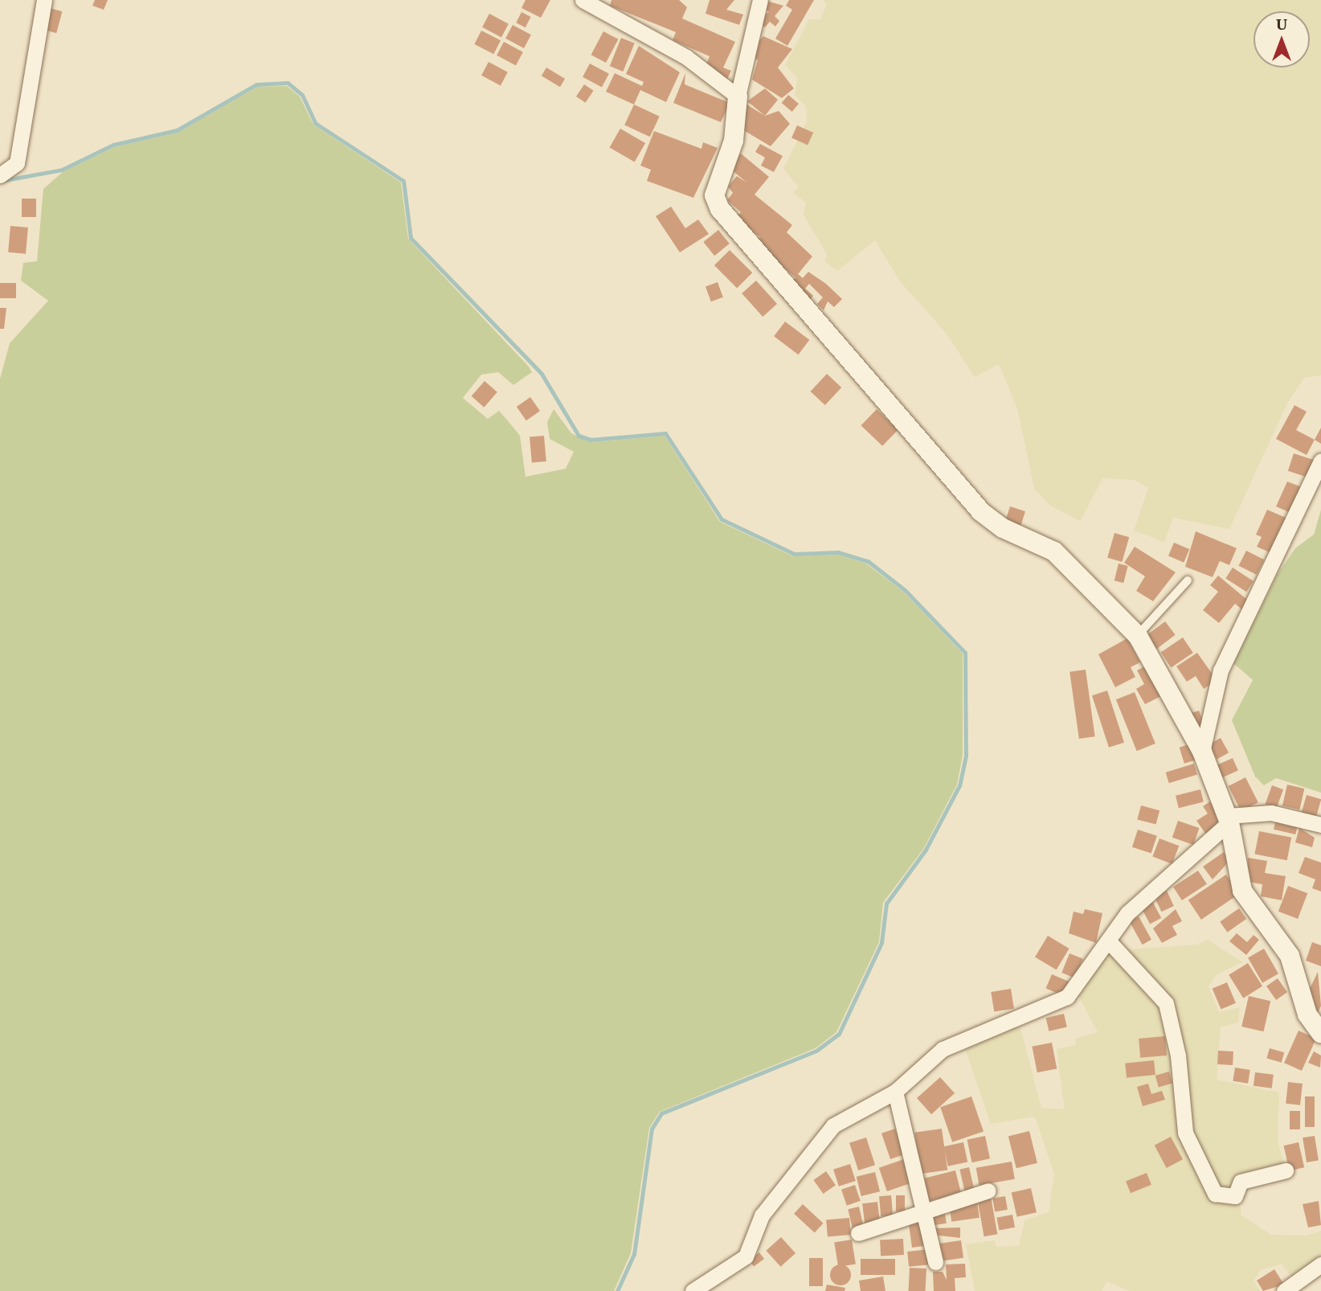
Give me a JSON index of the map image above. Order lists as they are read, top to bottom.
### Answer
{
  "north": "top"
}
